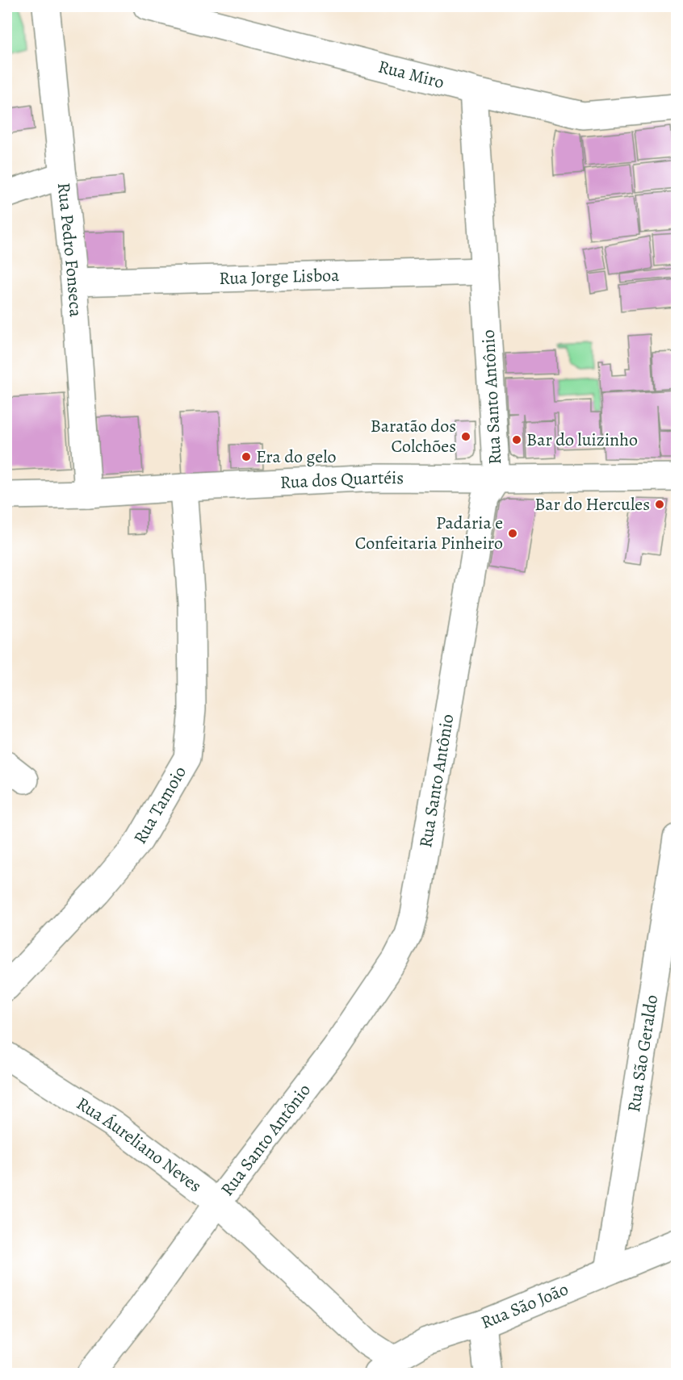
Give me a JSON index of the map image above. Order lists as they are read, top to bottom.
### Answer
{
  "streets": {
    "street": [
      "Rua Miro",
      "Rua Pedro Fonseca",
      "Rua Jorge Lisboa",
      "Rua Santo Antônio",
      "Rua dos Quartéis",
      "Rua Tamoio",
      "Rua São Geraldo",
      "Rua Áureliano Neves",
      "Rua São João"
    ]
  },
  "crossings": [
    ["Rua Miro", "Rua Santo Antônio"],
    ["Rua Pedro Fonseca", "Rua Jorge Lisboa"],
    ["Rua Pedro Fonseca", "Rua dos Quartéis"],
    ["Rua Jorge Lisboa", "Rua Santo Antônio"],
    ["Rua Santo Antônio", "Rua dos Quartéis"],
    ["Rua Santo Antônio", "Rua Áureliano Neves"],
    ["Rua dos Quartéis", "Rua Tamoio"],
    ["Rua São Geraldo", "Rua São João"],
    ["Rua Áureliano Neves", "Rua São João"]
  ],
  "places": [
    "Baratão dos Colchões",
    "Bar do luizinho",
    "Era do gelo",
    "Bar do Hercules",
    "Padaria e Confeitaria Pinheiro"
  ]
}
